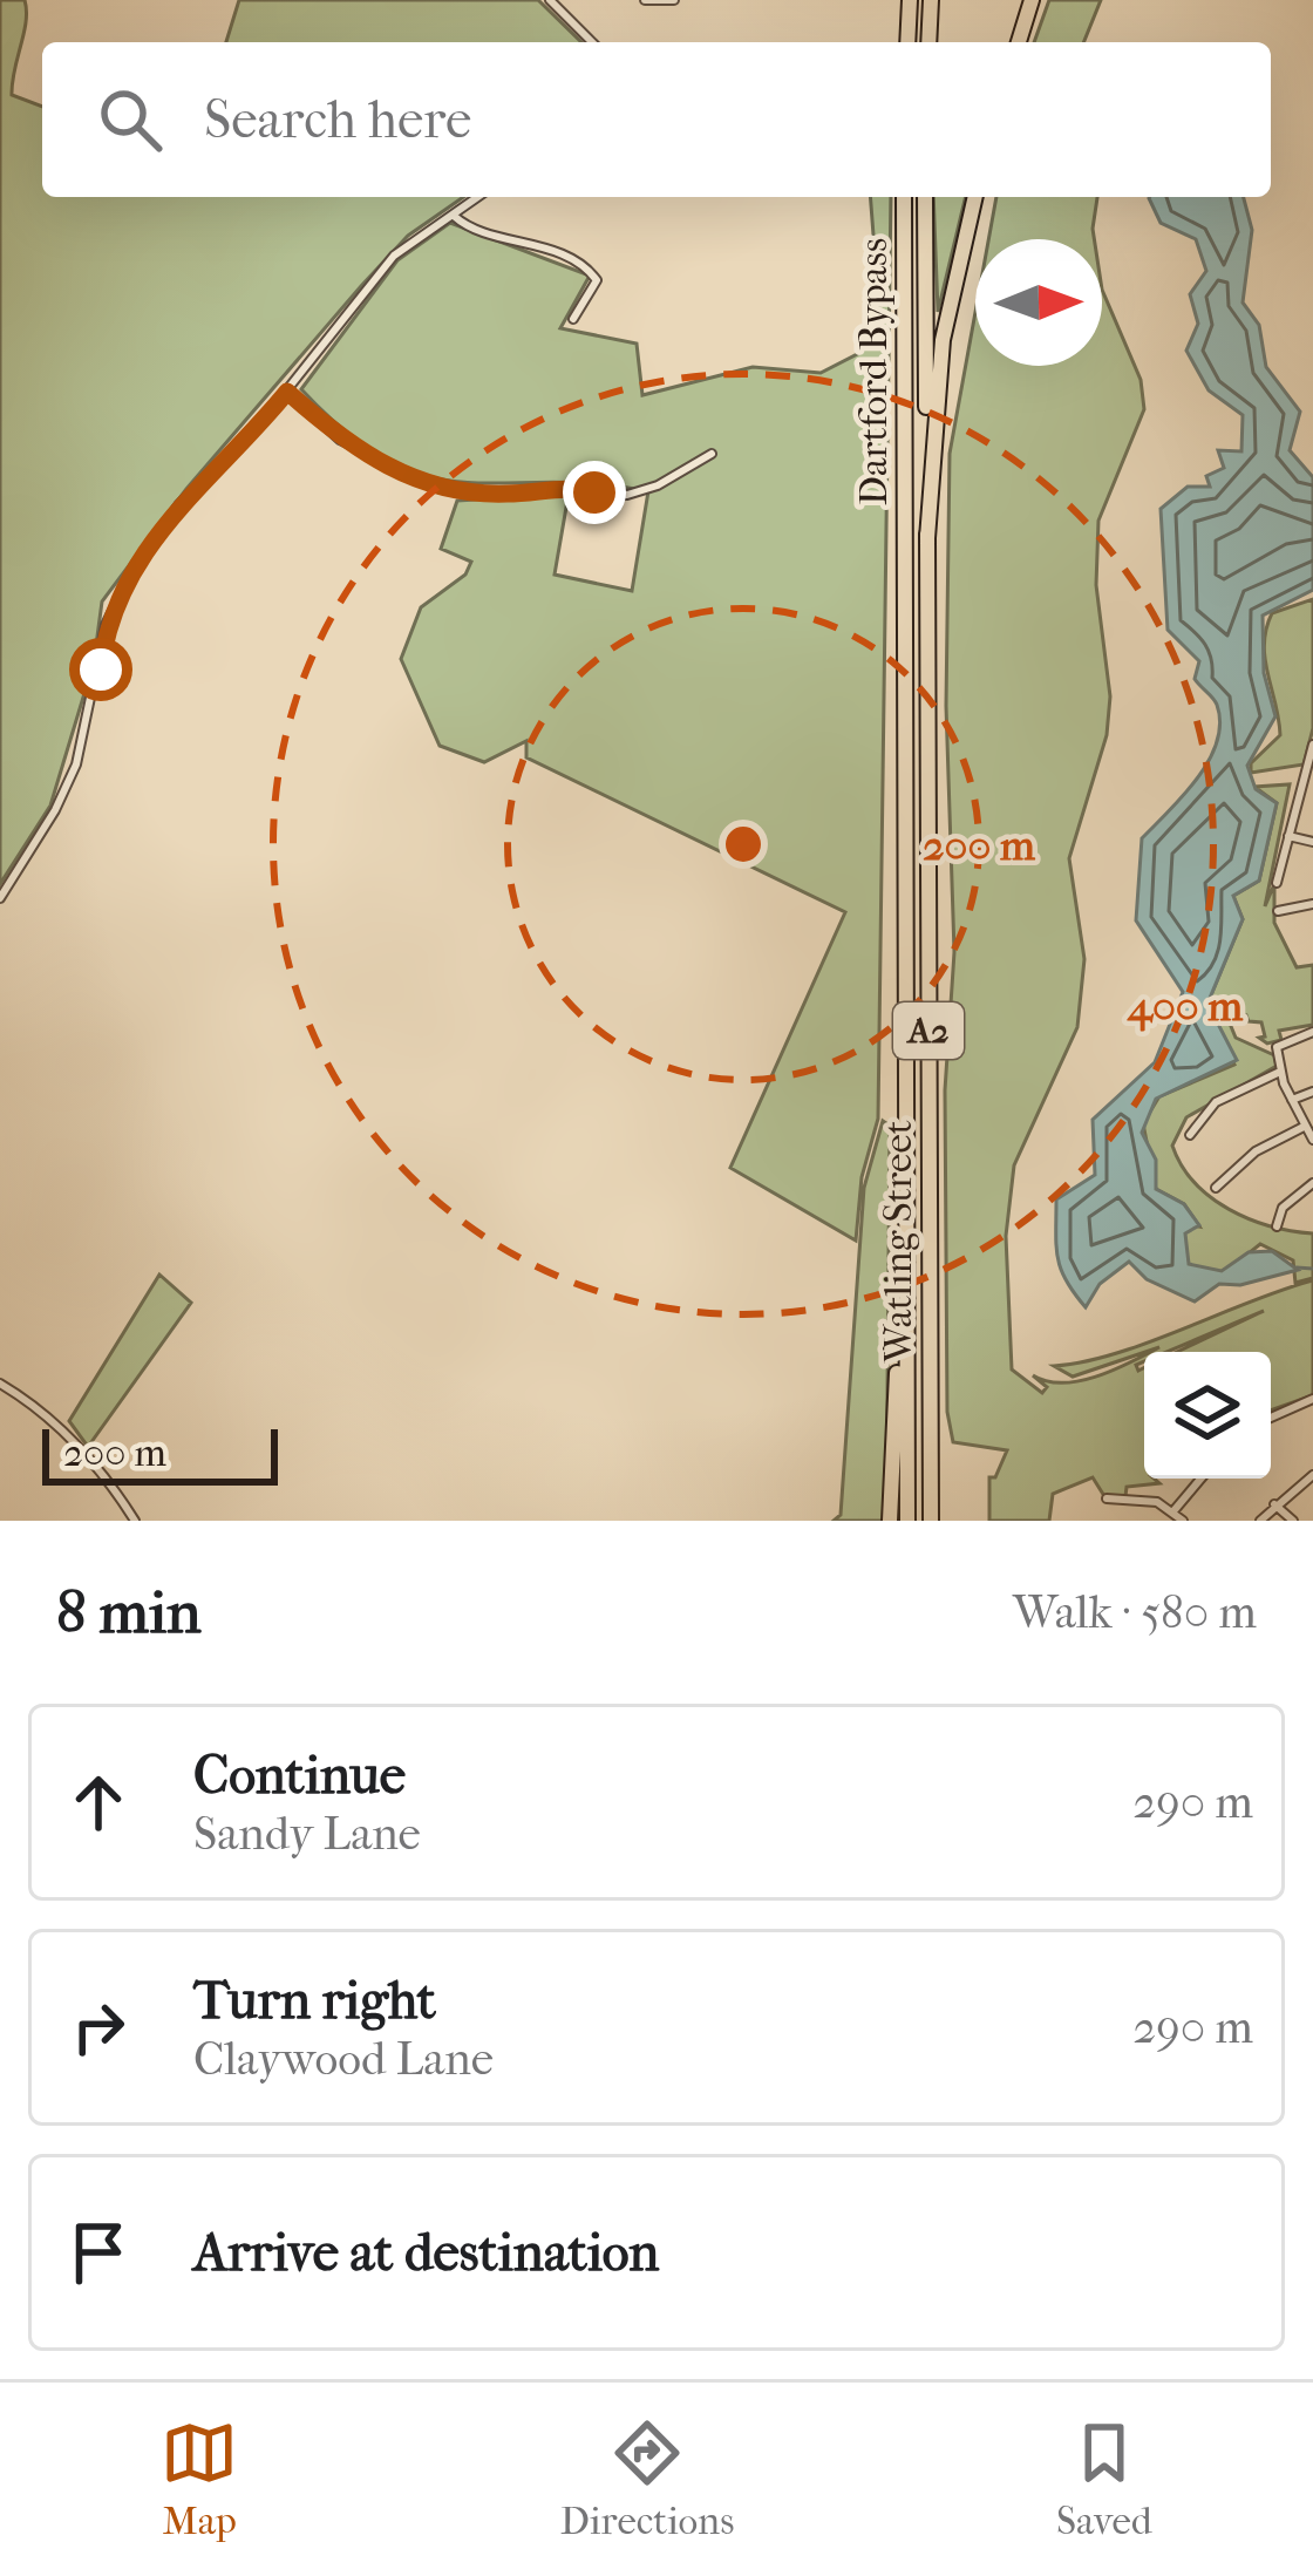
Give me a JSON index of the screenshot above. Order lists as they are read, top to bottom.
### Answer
{
  "streets": {
    "highway": ["Dartford Bypass", "A2", "Watling Street"]
  },
  "crossings": [
    ["Dartford Bypass", "A2"],
    ["Dartford Bypass", "Watling Street"],
    ["A2", "Watling Street"]
  ],
  "scale_bar": "200 m",
  "north": "right",
  "page": {
    "search": "Search here",
    "scale": "200 m",
    "heading": ["8 min", "Walk · 580 m"],
    "list": [
      ["Continue", "Sandy Lane", "290 m"],
      ["Turn right", "Claywood Lane", "290 m"],
      "Arrive at destination"
    ],
    "nav": ["Map", "Directions", "Saved"]
  },
  "rings": ["200 m", "400 m"]
}
